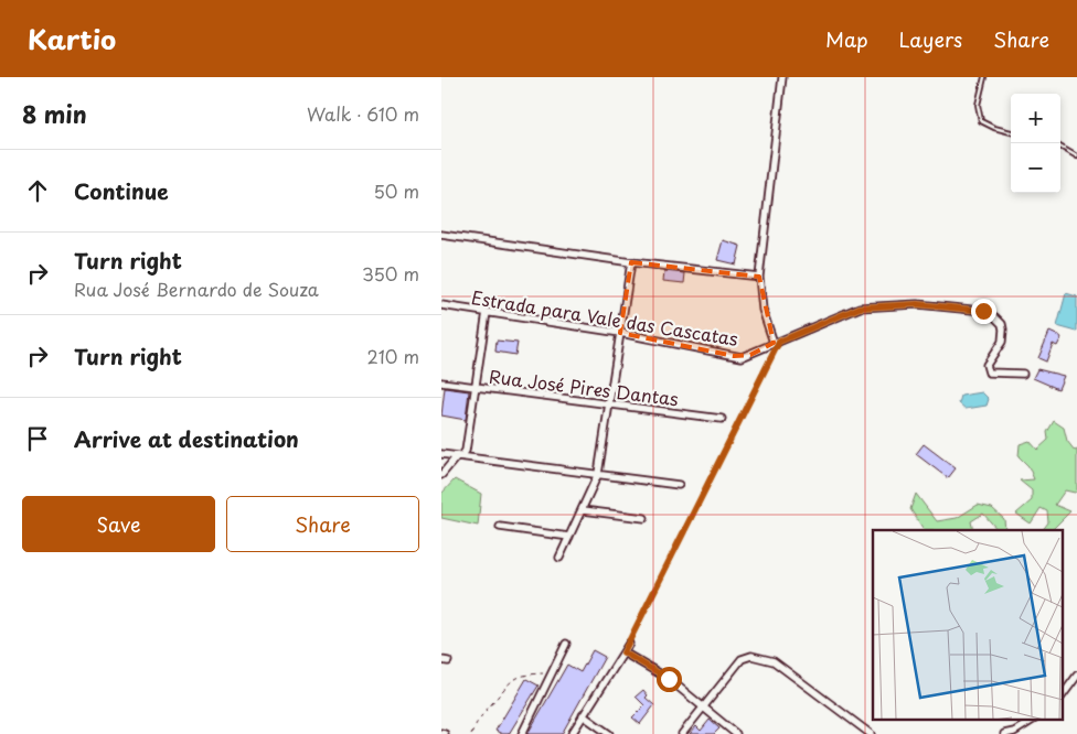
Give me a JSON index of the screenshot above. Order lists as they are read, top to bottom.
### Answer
{
  "streets": {
    "street": ["Estrada para Vale das Cascatas", "Rua José Pires Dantas"]
  },
  "page": {
    "header": "Kartio",
    "nav": ["Map", "Layers", "Share"],
    "heading": ["8 min", "Walk · 610 m"],
    "map_buttons": ["+", "−"],
    "list": [
      ["Continue", "50 m"],
      ["Turn right", "Rua José Bernardo de Souza", "350 m"],
      ["Turn right", "210 m"],
      "Arrive at destination"
    ],
    "buttons": ["Save", "Share"]
  }
}
